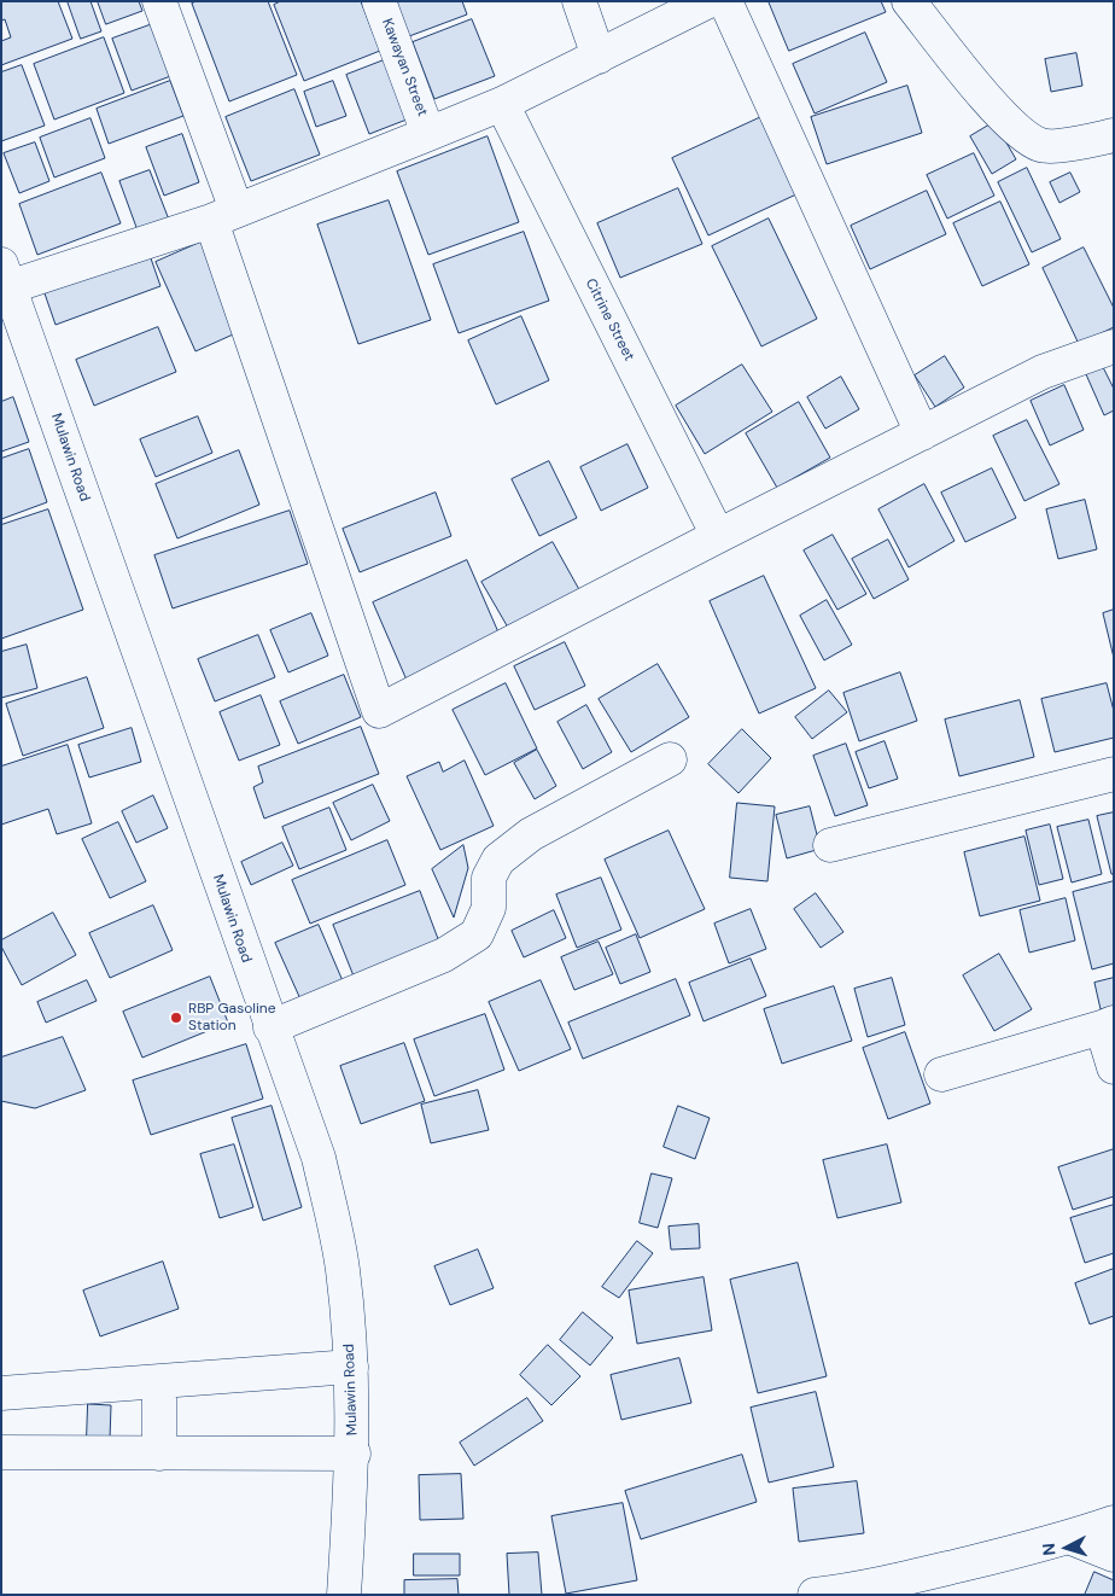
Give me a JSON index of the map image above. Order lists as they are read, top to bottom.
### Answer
{
  "streets": {
    "street": ["Kawayan Street", "Citrine Street", "Mulawin Road"]
  },
  "places": ["RBP Gasoline Station"],
  "north": "left"
}
